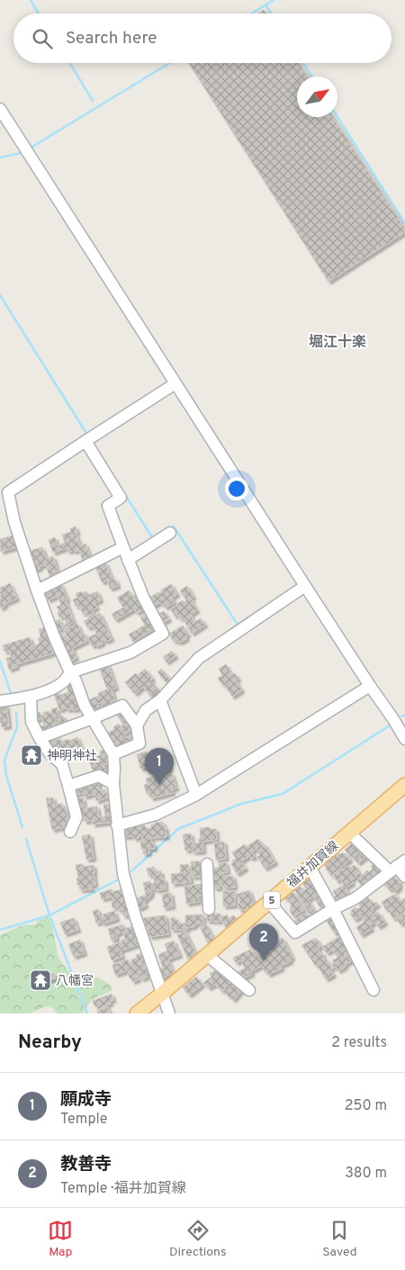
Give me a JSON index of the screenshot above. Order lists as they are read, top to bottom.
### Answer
{
  "streets": {
    "main road": ["福井加賀線", "5"]
  },
  "districts": ["堀江十楽"],
  "places": {
    "temple": ["神明神社", "八幡宮"]
  },
  "north": "top right",
  "page": {
    "search": "Search here",
    "pins": ["1", "2"],
    "heading": ["Nearby", "2 results"],
    "list": [
      {
        "mark": "1",
        "name": "願成寺",
        "note": "Temple",
        "value": "250 m"
      },
      {
        "mark": "2",
        "name": "教善寺",
        "note": "Temple · 福井加賀線",
        "value": "380 m"
      }
    ],
    "nav": ["Map", "Directions", "Saved"]
  }
}
